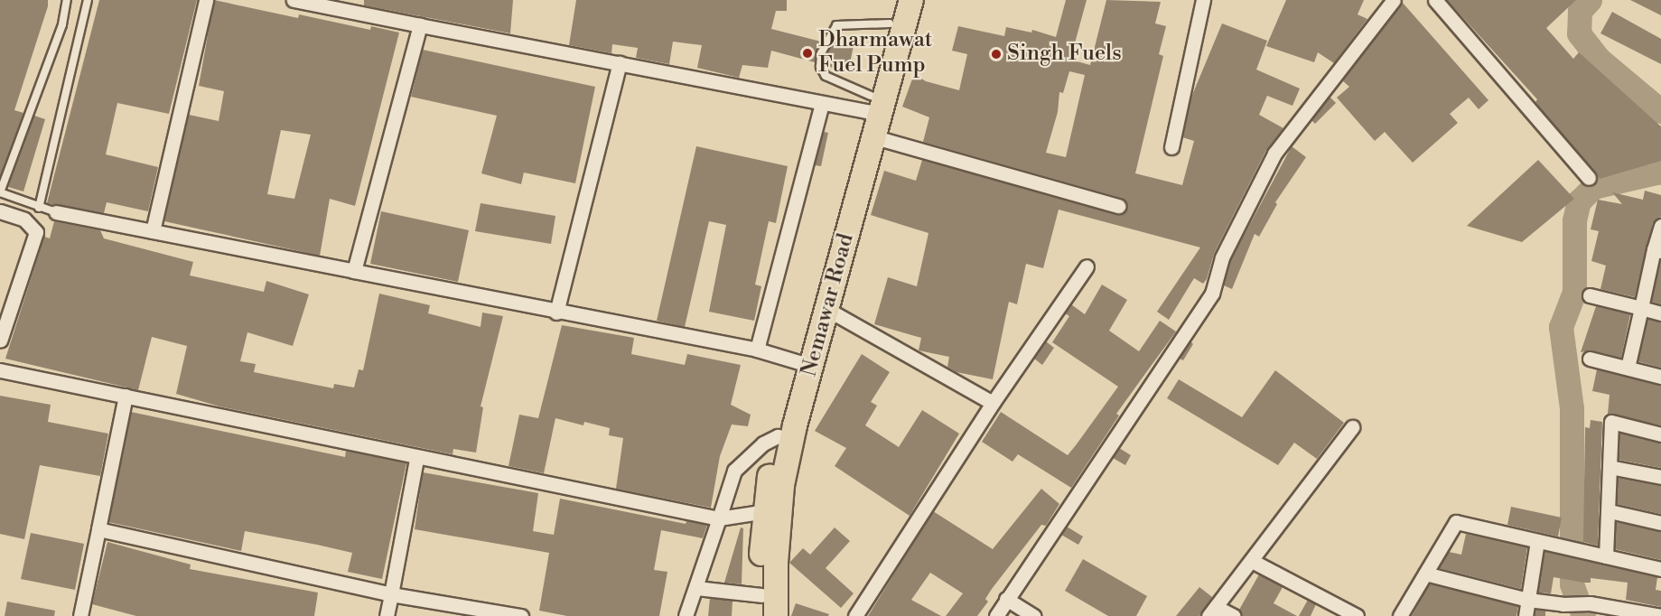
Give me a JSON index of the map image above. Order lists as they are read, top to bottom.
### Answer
{
  "streets": {
    "highway": ["Nemawar Road"]
  },
  "places": ["Dharmawat Fuel Pump", "Singh Fuels"]
}
